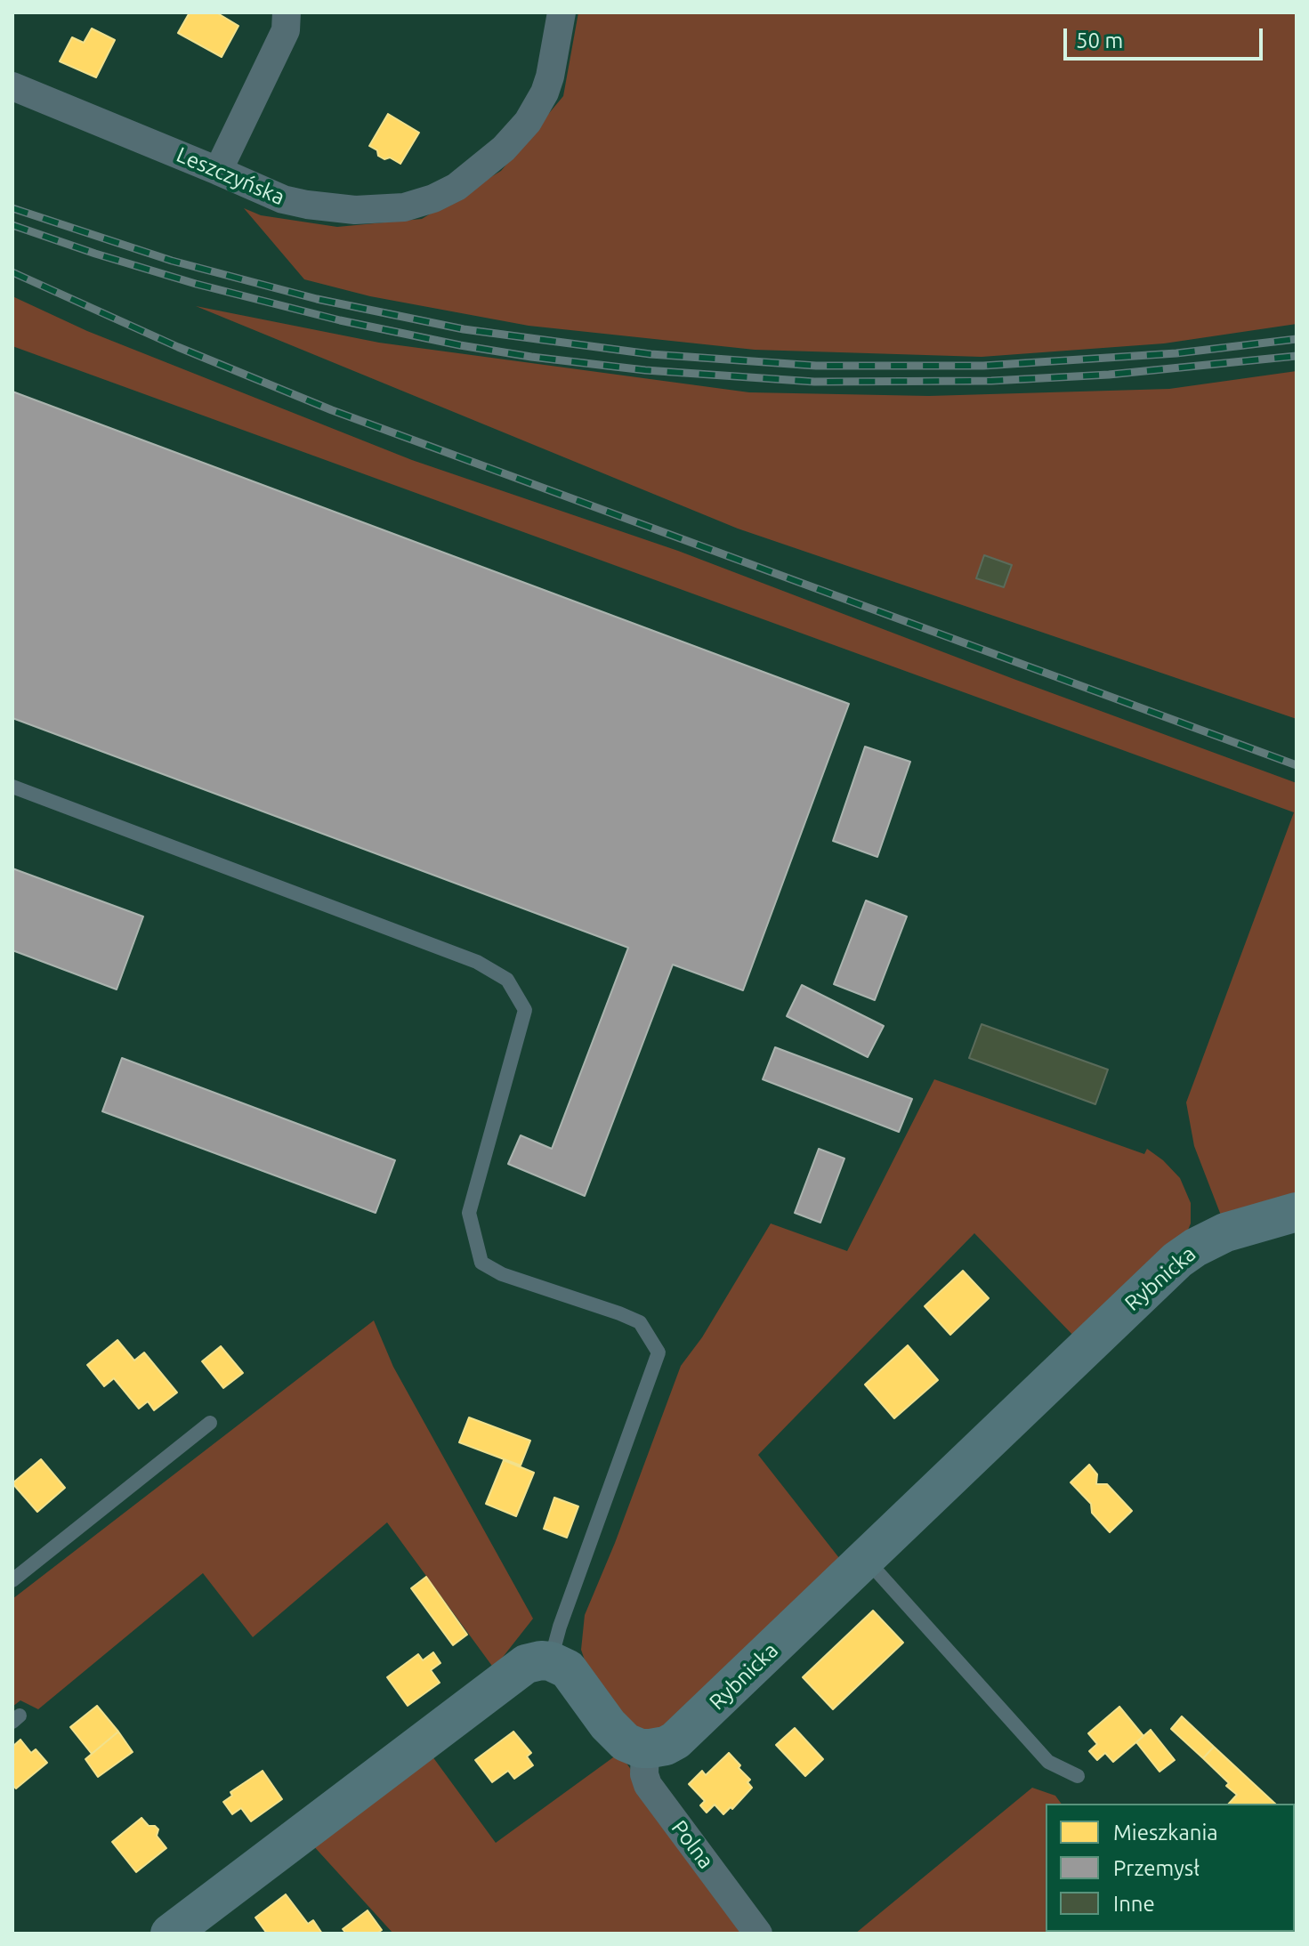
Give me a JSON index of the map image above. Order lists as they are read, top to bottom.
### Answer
{
  "streets": {
    "street": ["Leszczyńska", "Rybnicka", "Polna"]
  },
  "crossings": [
    ["Rybnicka", "Polna"]
  ],
  "legend": ["Mieszkania", "Przemysł", "Inne"],
  "scale_bar": "50 m"
}
